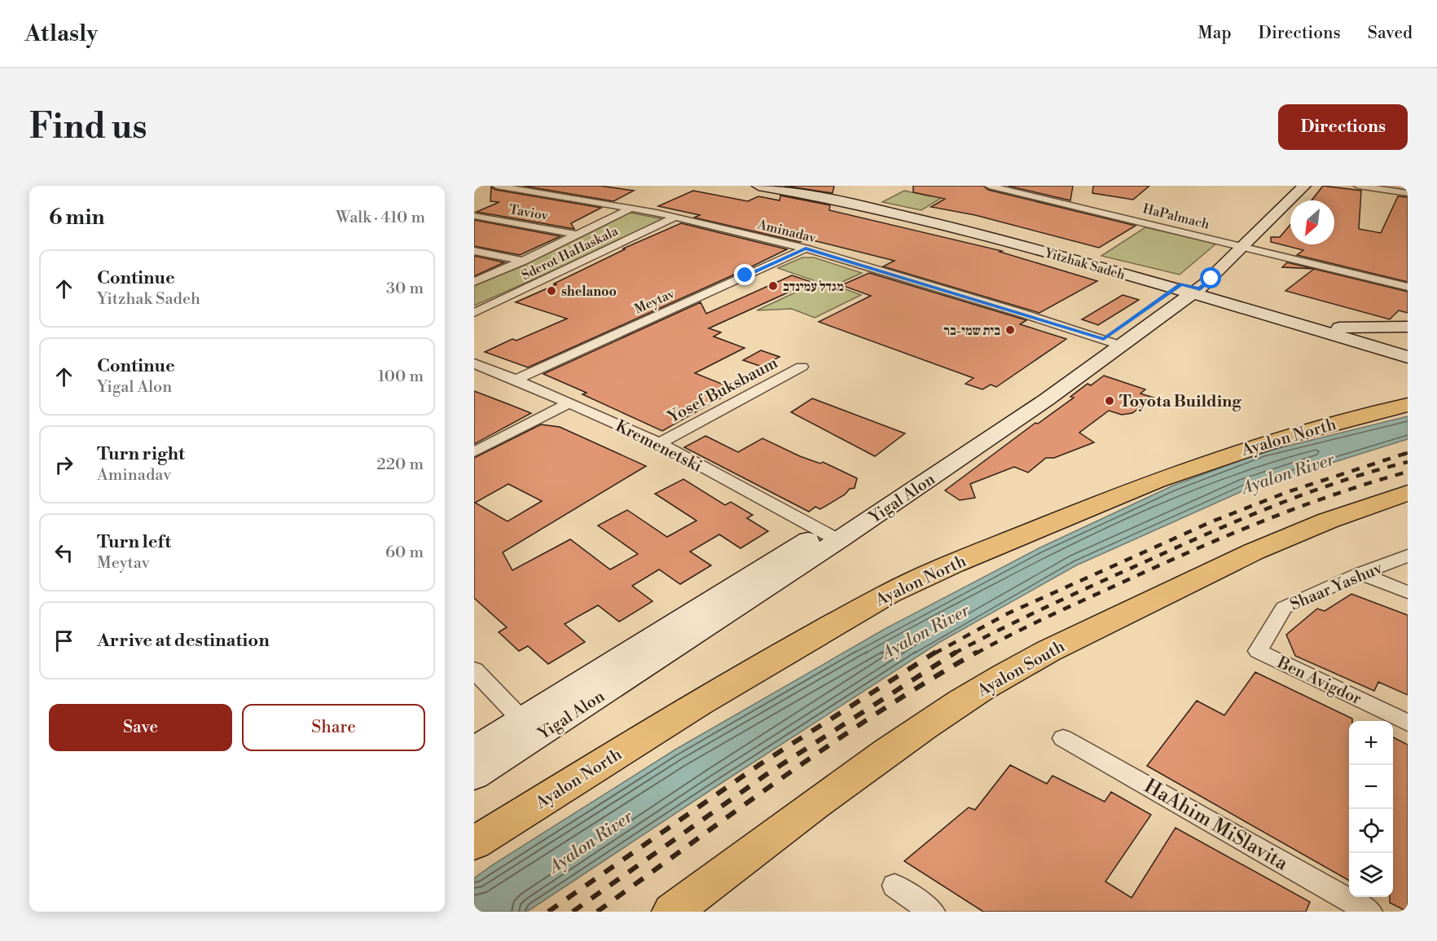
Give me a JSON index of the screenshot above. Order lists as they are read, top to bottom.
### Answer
{
  "streets": {
    "highway": ["Ayalon North", "Ayalon South"],
    "street": [
      "Taviov",
      "HaPalmach",
      "Aminadav",
      "Sderot HaHaskala",
      "Yitzhak Sadeh",
      "Meytav",
      "Yosef Buksbaum",
      "Kremenetski",
      "Yigal Alon",
      "Shaar Yashuv",
      "Ben Avigdor",
      "HaAhim MiSlavita"
    ]
  },
  "crossings": [
    ["Taviov", "Sderot HaHaskala"],
    ["HaPalmach", "Yigal Alon"],
    ["Aminadav", "Sderot HaHaskala"],
    ["Aminadav", "Meytav"],
    ["Aminadav", "Yigal Alon"],
    ["Yitzhak Sadeh", "Yigal Alon"],
    ["Meytav", "Kremenetski"],
    ["Yosef Buksbaum", "Kremenetski"],
    ["Kremenetski", "Yigal Alon"],
    ["Shaar Yashuv", "Ben Avigdor"]
  ],
  "water": ["Ayalon River"],
  "places": [
    "מגדל עמינדב",
    "shelanoo",
    "בית שמי-בר",
    "Toyota Building"
  ],
  "north": "bottom left",
  "page": {
    "header": "Atlasly",
    "nav": ["Map", "Directions", "Saved"],
    "buttons": [
      "Directions",
      ["Save", "Share"]
    ],
    "title": "Find us",
    "heading": ["6 min", "Walk · 410 m"],
    "list": [
      ["Continue", "Yitzhak Sadeh", "30 m"],
      ["Continue", "Yigal Alon", "100 m"],
      ["Turn right", "Aminadav", "220 m"],
      ["Turn left", "Meytav", "60 m"],
      "Arrive at destination"
    ],
    "map_buttons": ["+", "−"]
  }
}
